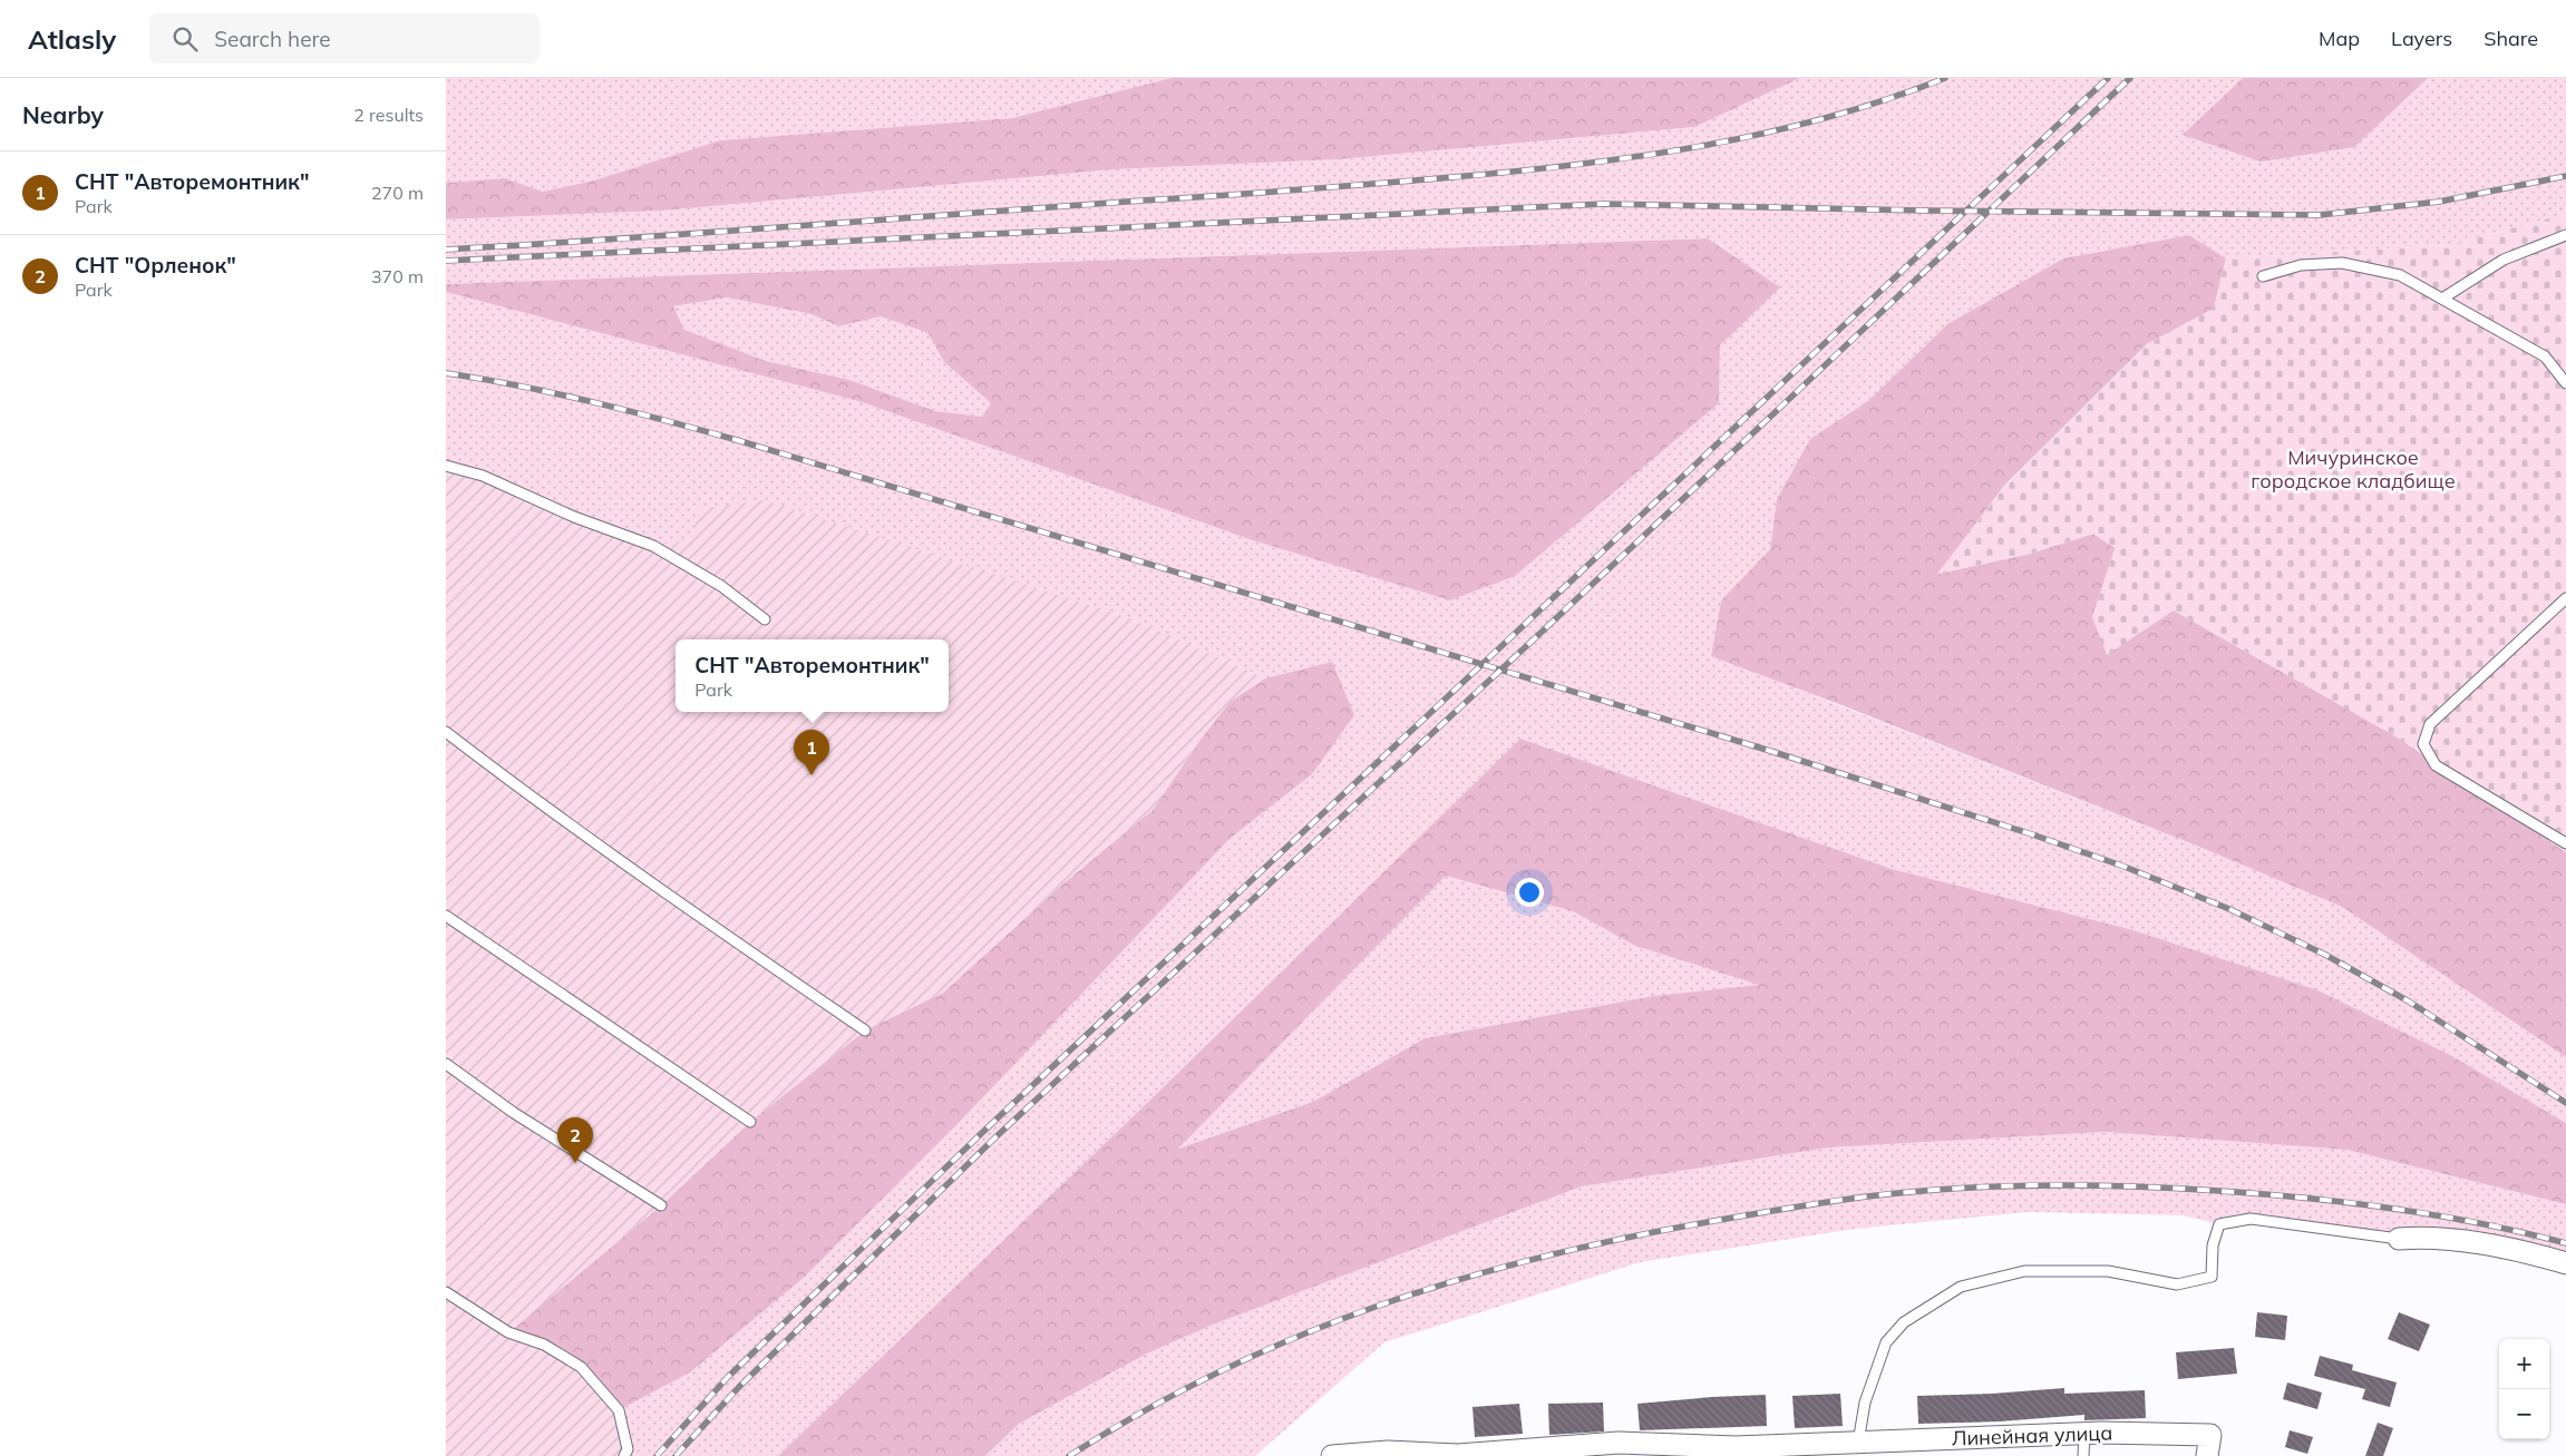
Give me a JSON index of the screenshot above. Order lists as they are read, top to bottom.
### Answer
{
  "streets": {
    "street": ["Линейная улица"]
  },
  "parks": ["Мичуринское городское кладбище"],
  "page": {
    "header": "Atlasly",
    "search": "Search here",
    "nav": ["Map", "Layers", "Share"],
    "heading": ["Nearby", "2 results"],
    "list": [
      {
        "mark": "1",
        "name": "СНТ \"Авторемонтник\"",
        "note": "Park",
        "value": "270 m"
      },
      {
        "mark": "2",
        "name": "СНТ \"Орленок\"",
        "note": "Park",
        "value": "370 m"
      }
    ],
    "popup": ["СНТ \"Авторемонтник\"", "Park"],
    "pins": ["1", "2"],
    "map_buttons": ["+", "−"]
  }
}
